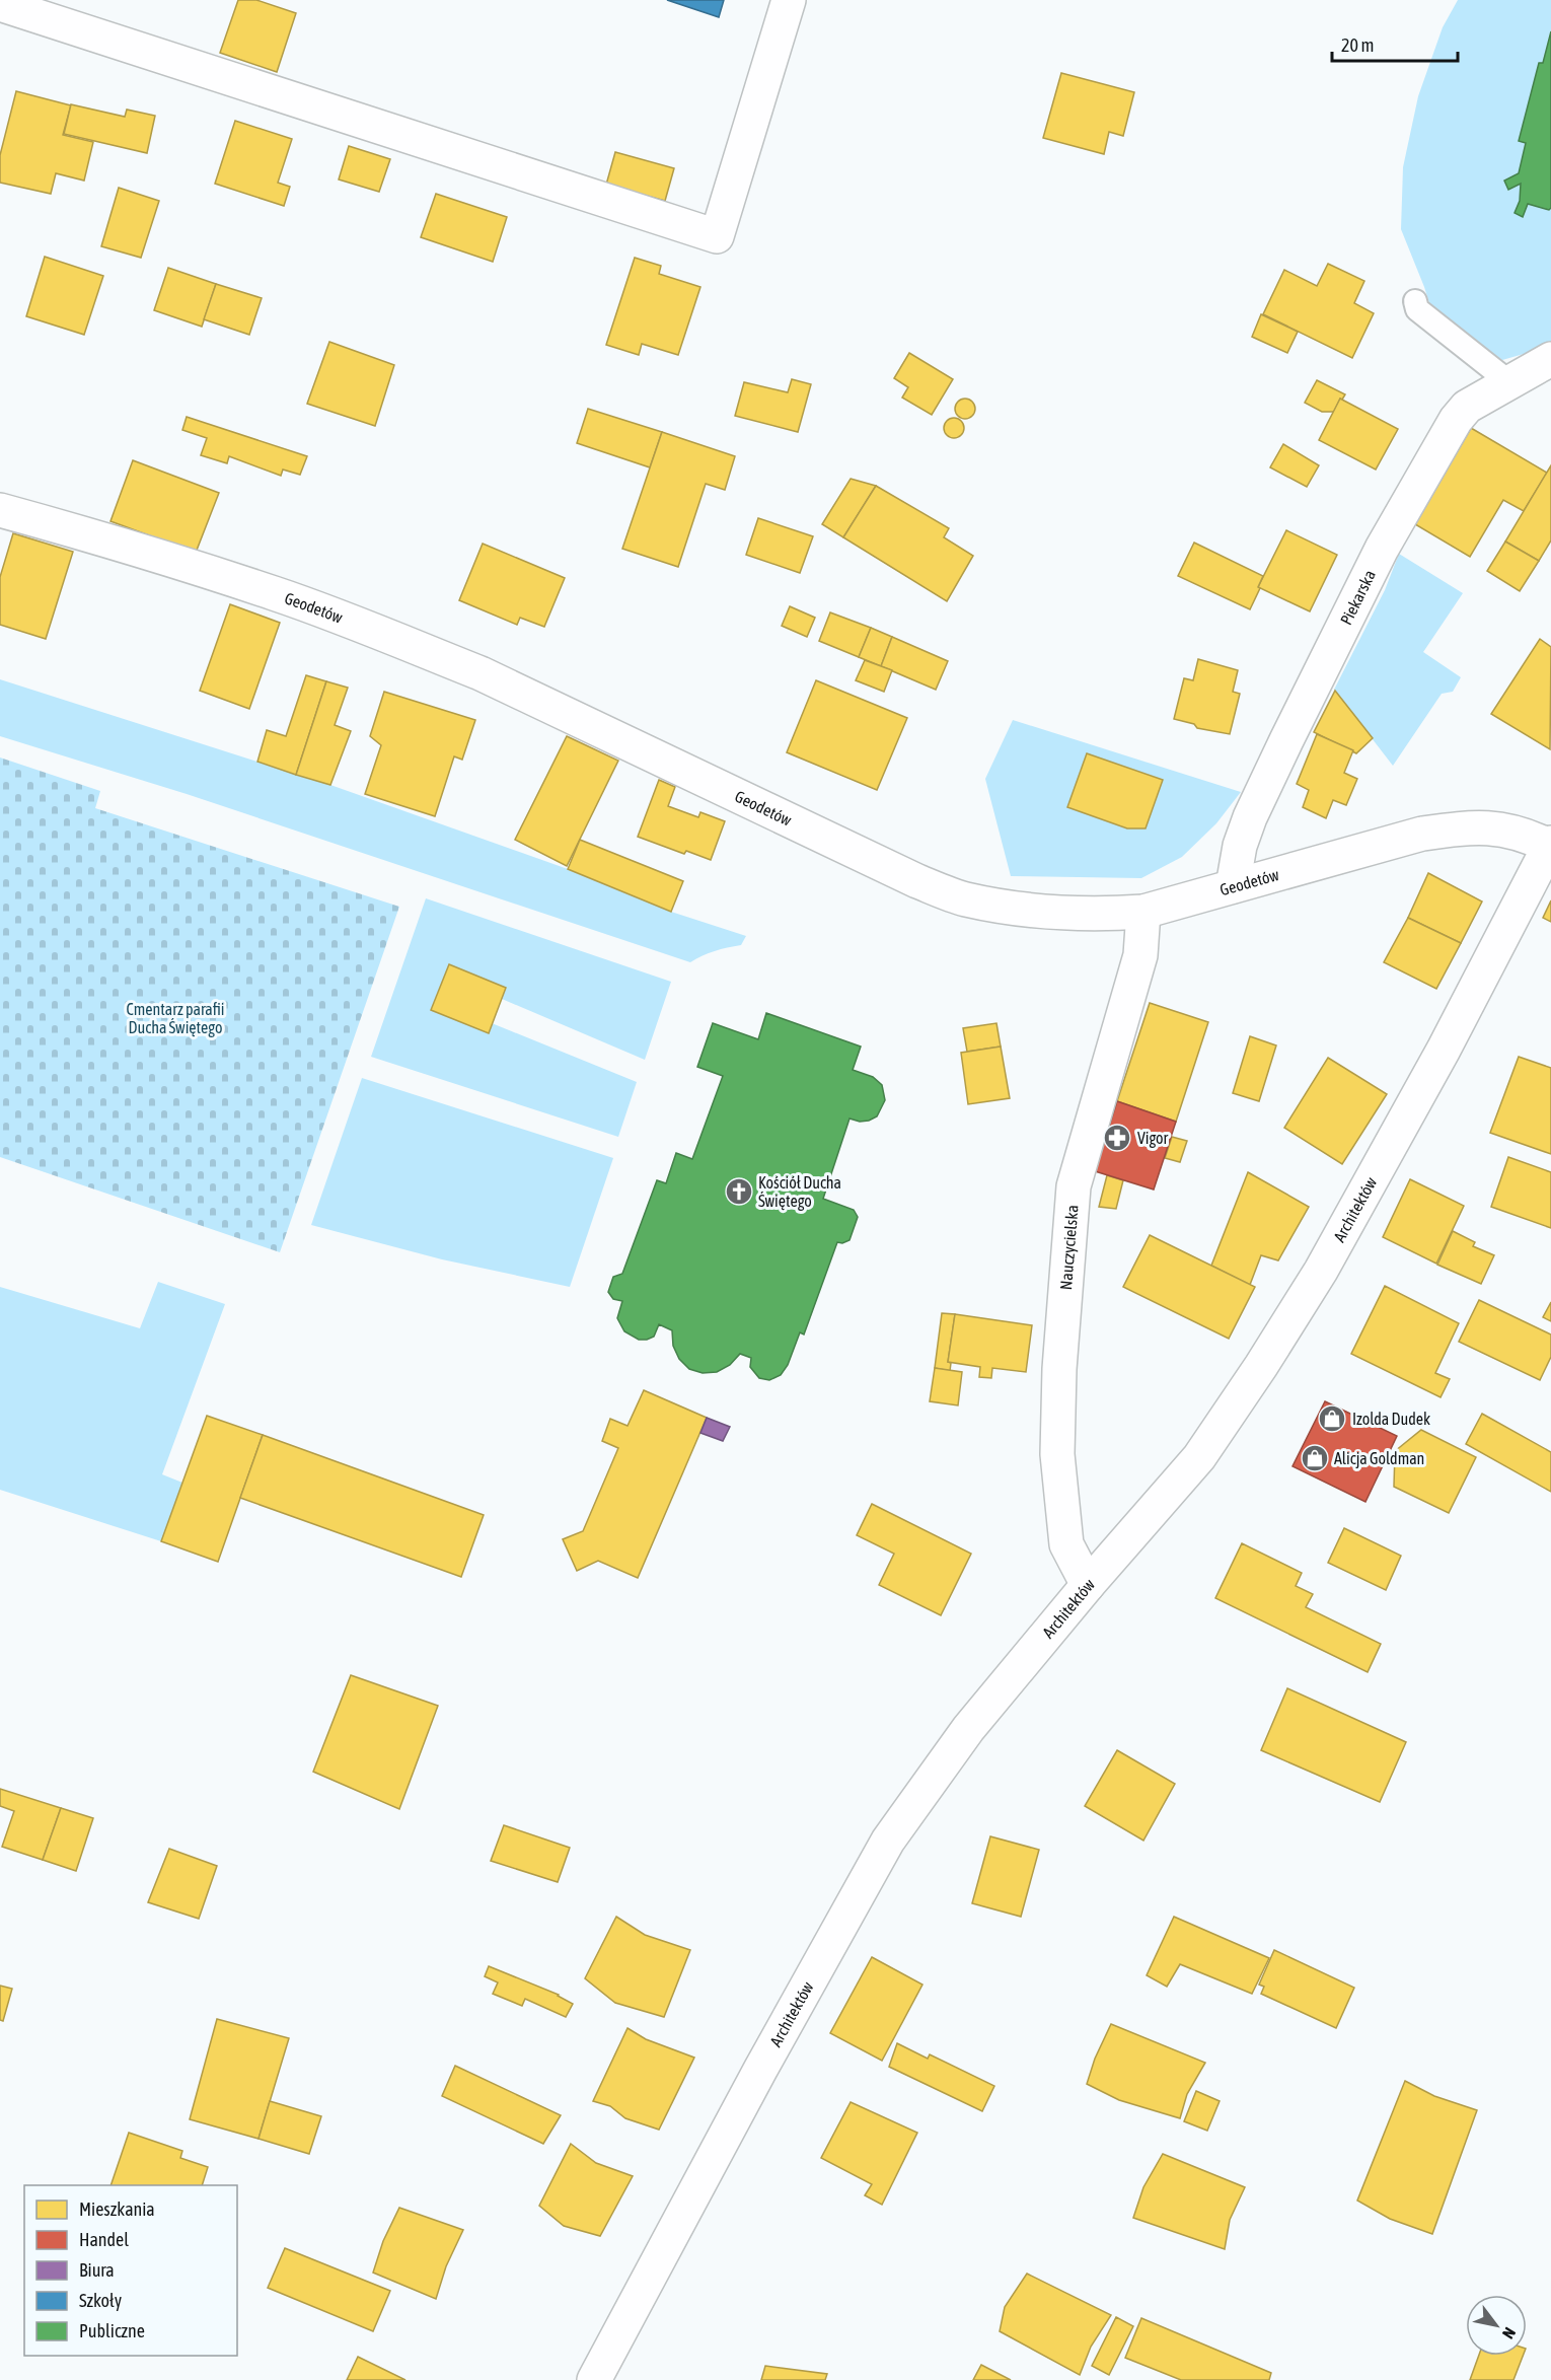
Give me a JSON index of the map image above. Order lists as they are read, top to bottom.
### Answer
{
  "streets": {
    "street": [
      "Piekarska",
      "Geodetów",
      "Architektów",
      "Nauczycielska"
    ]
  },
  "crossings": [
    ["Piekarska", "Geodetów"],
    ["Geodetów", "Architektów"],
    ["Geodetów", "Nauczycielska"],
    ["Architektów", "Nauczycielska"]
  ],
  "parks": ["Cmentarz parafii Ducha Świętego"],
  "places": {
    "pharmacy": ["Vigor"],
    "church": ["Kościół Ducha Świętego"],
    "shop": ["Izolda Dudek", "Alicja Goldman"]
  },
  "legend": [
    "Mieszkania",
    "Handel",
    "Biura",
    "Szkoły",
    "Publiczne"
  ],
  "scale_bar": "20 m",
  "north": "bottom right"
}
